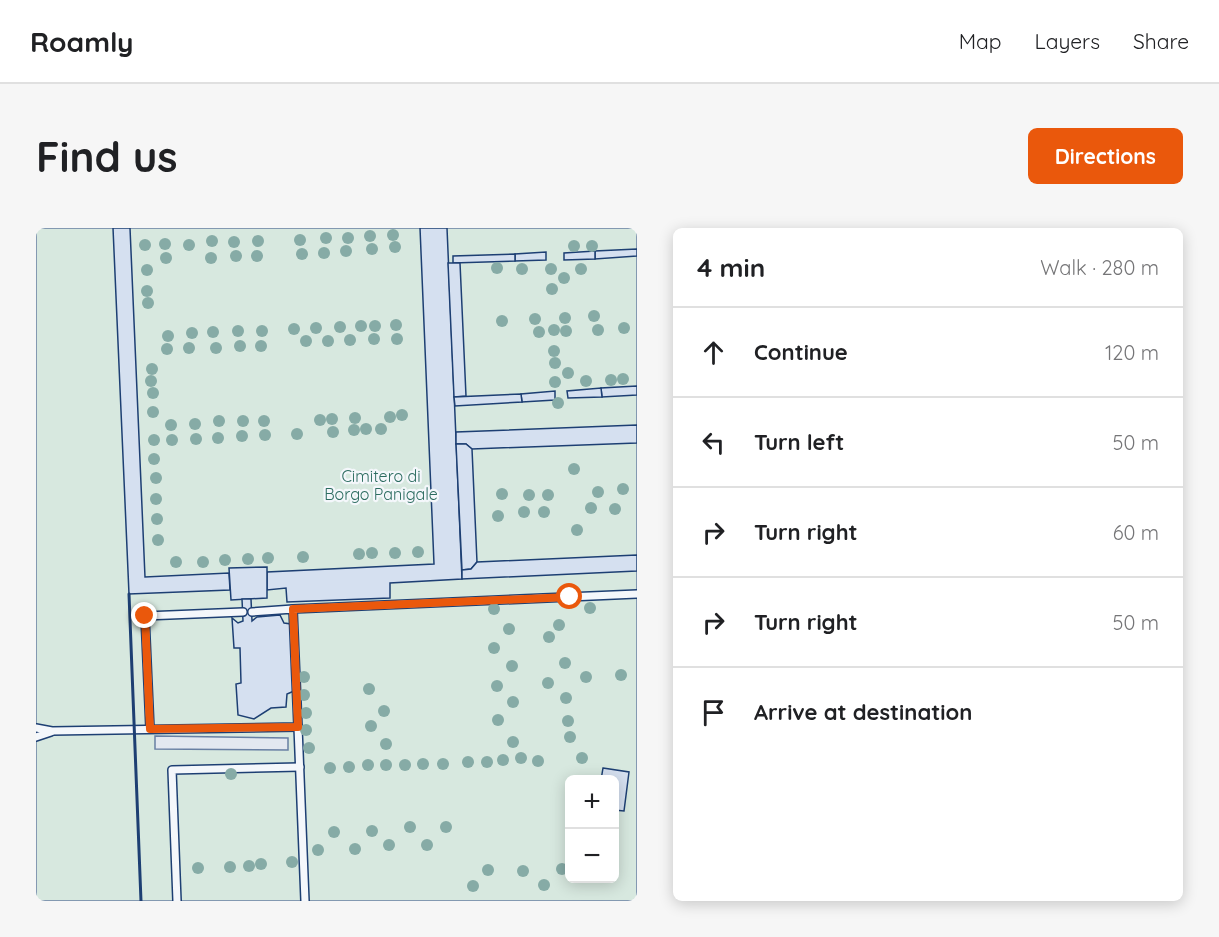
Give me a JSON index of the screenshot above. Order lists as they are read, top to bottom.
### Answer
{
  "parks": ["Cimitero di Borgo Panigale"],
  "page": {
    "header": "Roamly",
    "nav": ["Map", "Layers", "Share"],
    "buttons": "Directions",
    "title": "Find us",
    "heading": ["4 min", "Walk · 280 m"],
    "list": [
      ["Continue", "120 m"],
      ["Turn left", "50 m"],
      ["Turn right", "60 m"],
      ["Turn right", "50 m"],
      "Arrive at destination"
    ],
    "map_buttons": ["+", "−"]
  }
}
